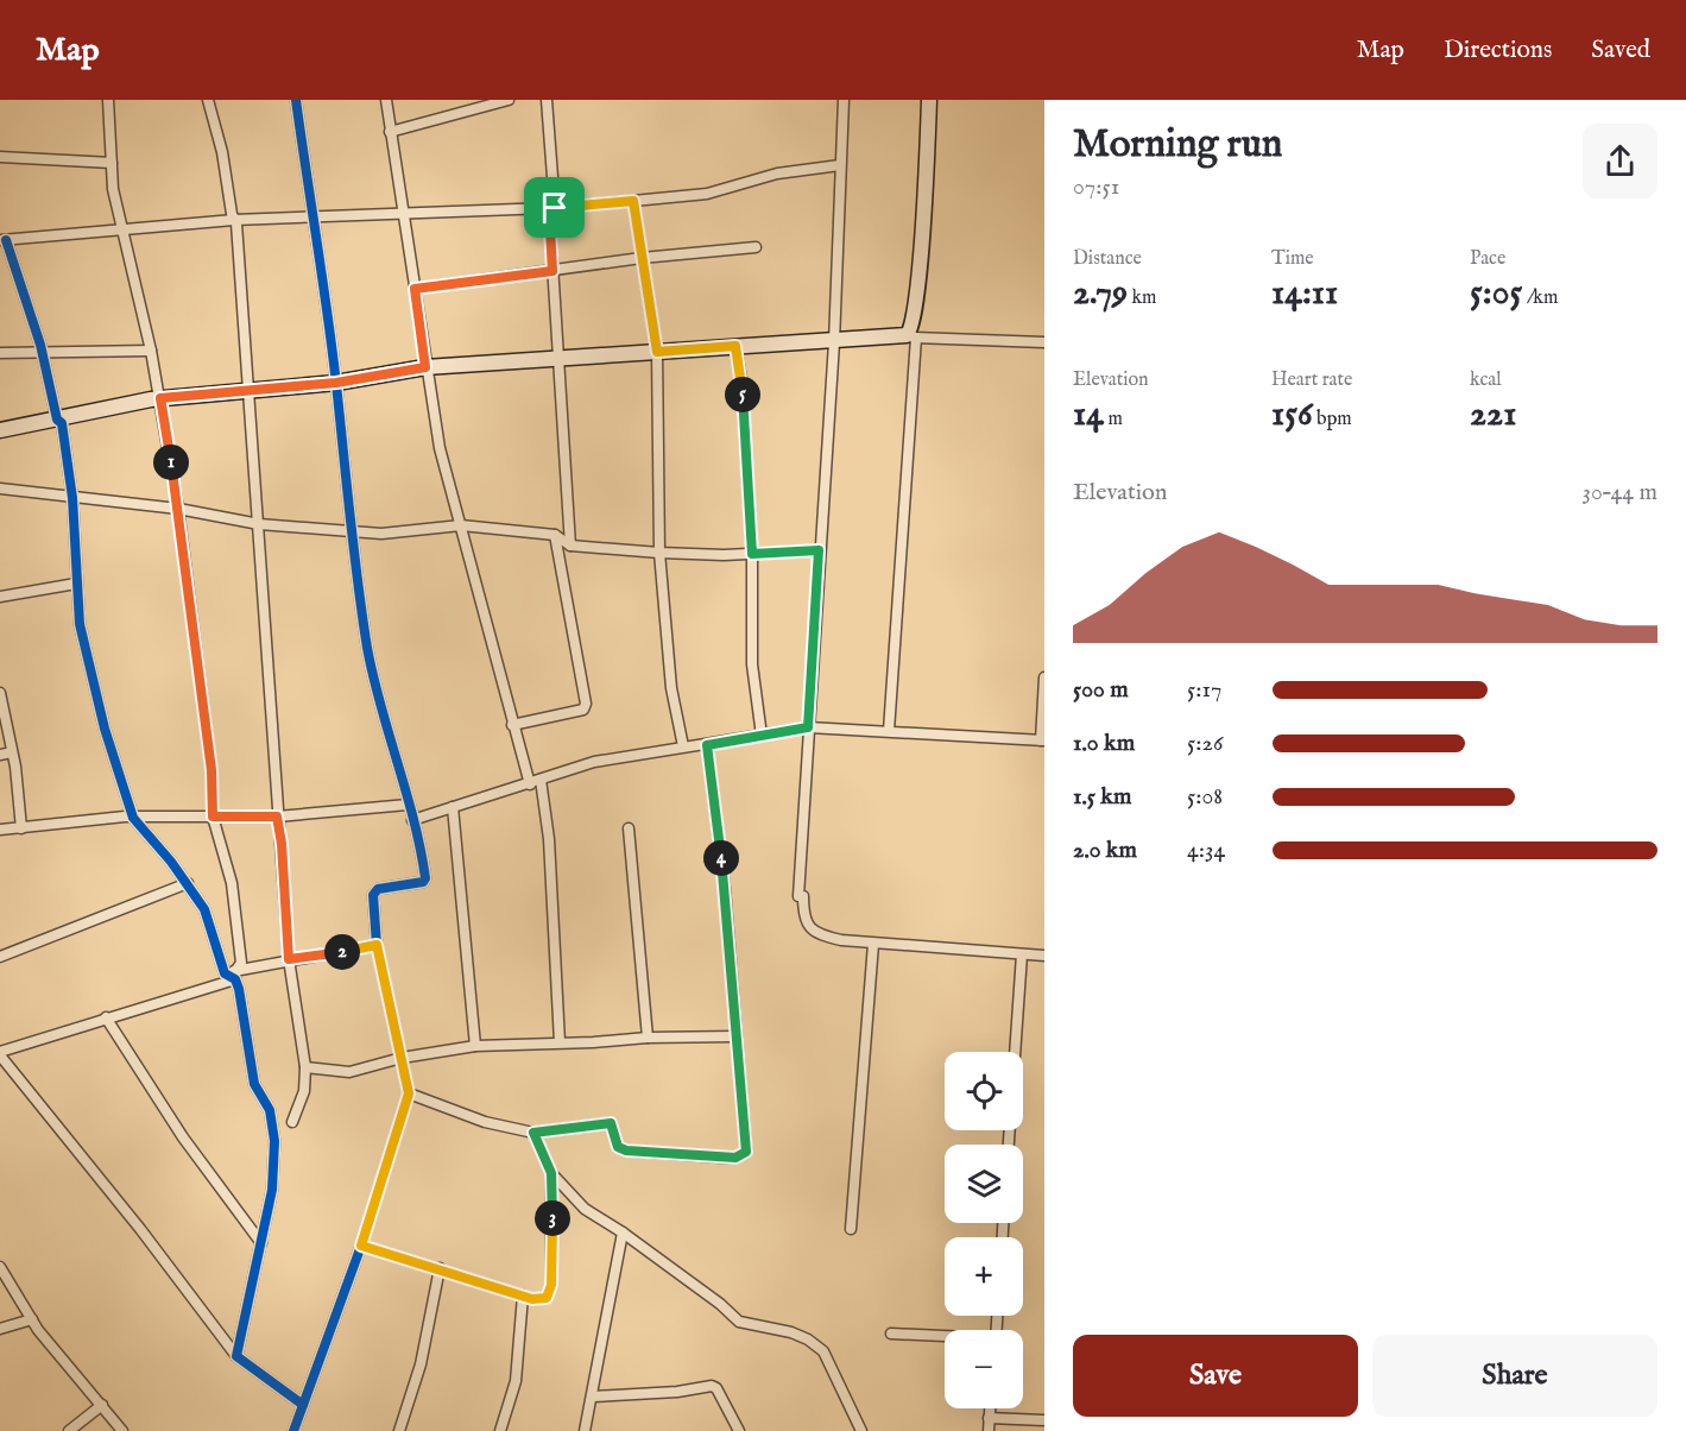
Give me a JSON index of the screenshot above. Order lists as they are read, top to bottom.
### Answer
{
  "page": {
    "header": "Map",
    "nav": ["Map", "Directions", "Saved"],
    "heading": ["Morning run", "07:51"],
    "stats": [
      ["Distance", "2.79 km"],
      ["Time", "14:11"],
      ["Pace", "5:05 /km"],
      ["Elevation", "14 m"],
      ["Heart rate", "156 bpm"],
      ["kcal", "221"]
    ],
    "pins": [
      "5",
      "1",
      "4",
      "2",
      "3"
    ],
    "chart": ["Elevation", "30–44 m"],
    "list": [
      {
        "name": "500 m",
        "note": "5:17"
      },
      {
        "name": "1.0 km",
        "note": "5:26"
      },
      {
        "name": "1.5 km",
        "note": "5:08"
      },
      {
        "name": "2.0 km",
        "note": "4:34"
      }
    ],
    "map_buttons": ["+", "−"],
    "buttons": ["Save", "Share"]
  }
}
